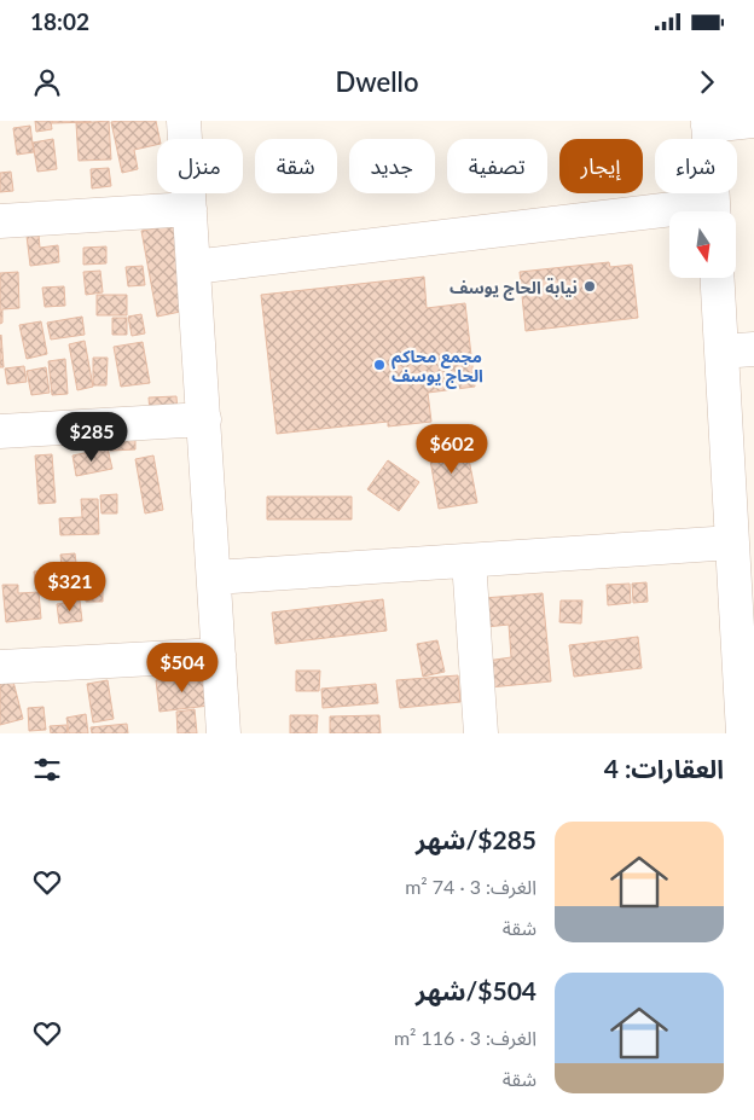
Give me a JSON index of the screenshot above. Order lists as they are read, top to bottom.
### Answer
{
  "places": ["نيابة الحاج يوسف", "مجمع محاكم الحاج يوسف"],
  "north": "bottom",
  "page": {
    "status": "18:02",
    "header": "Dwello",
    "chip": [
      "شراء",
      "إيجار",
      "تصفية",
      "جديد",
      "شقة",
      "منزل"
    ],
    "price": [
      "$285",
      "$602",
      "$321",
      "$504"
    ],
    "heading": "العقارات: 4",
    "list": [
      {
        "name": "$285/شهر",
        "note": "الغرف: 3 · 74 m² · شقة"
      },
      {
        "name": "$504/شهر",
        "note": "الغرف: 3 · 116 m² · شقة"
      }
    ]
  }
}
